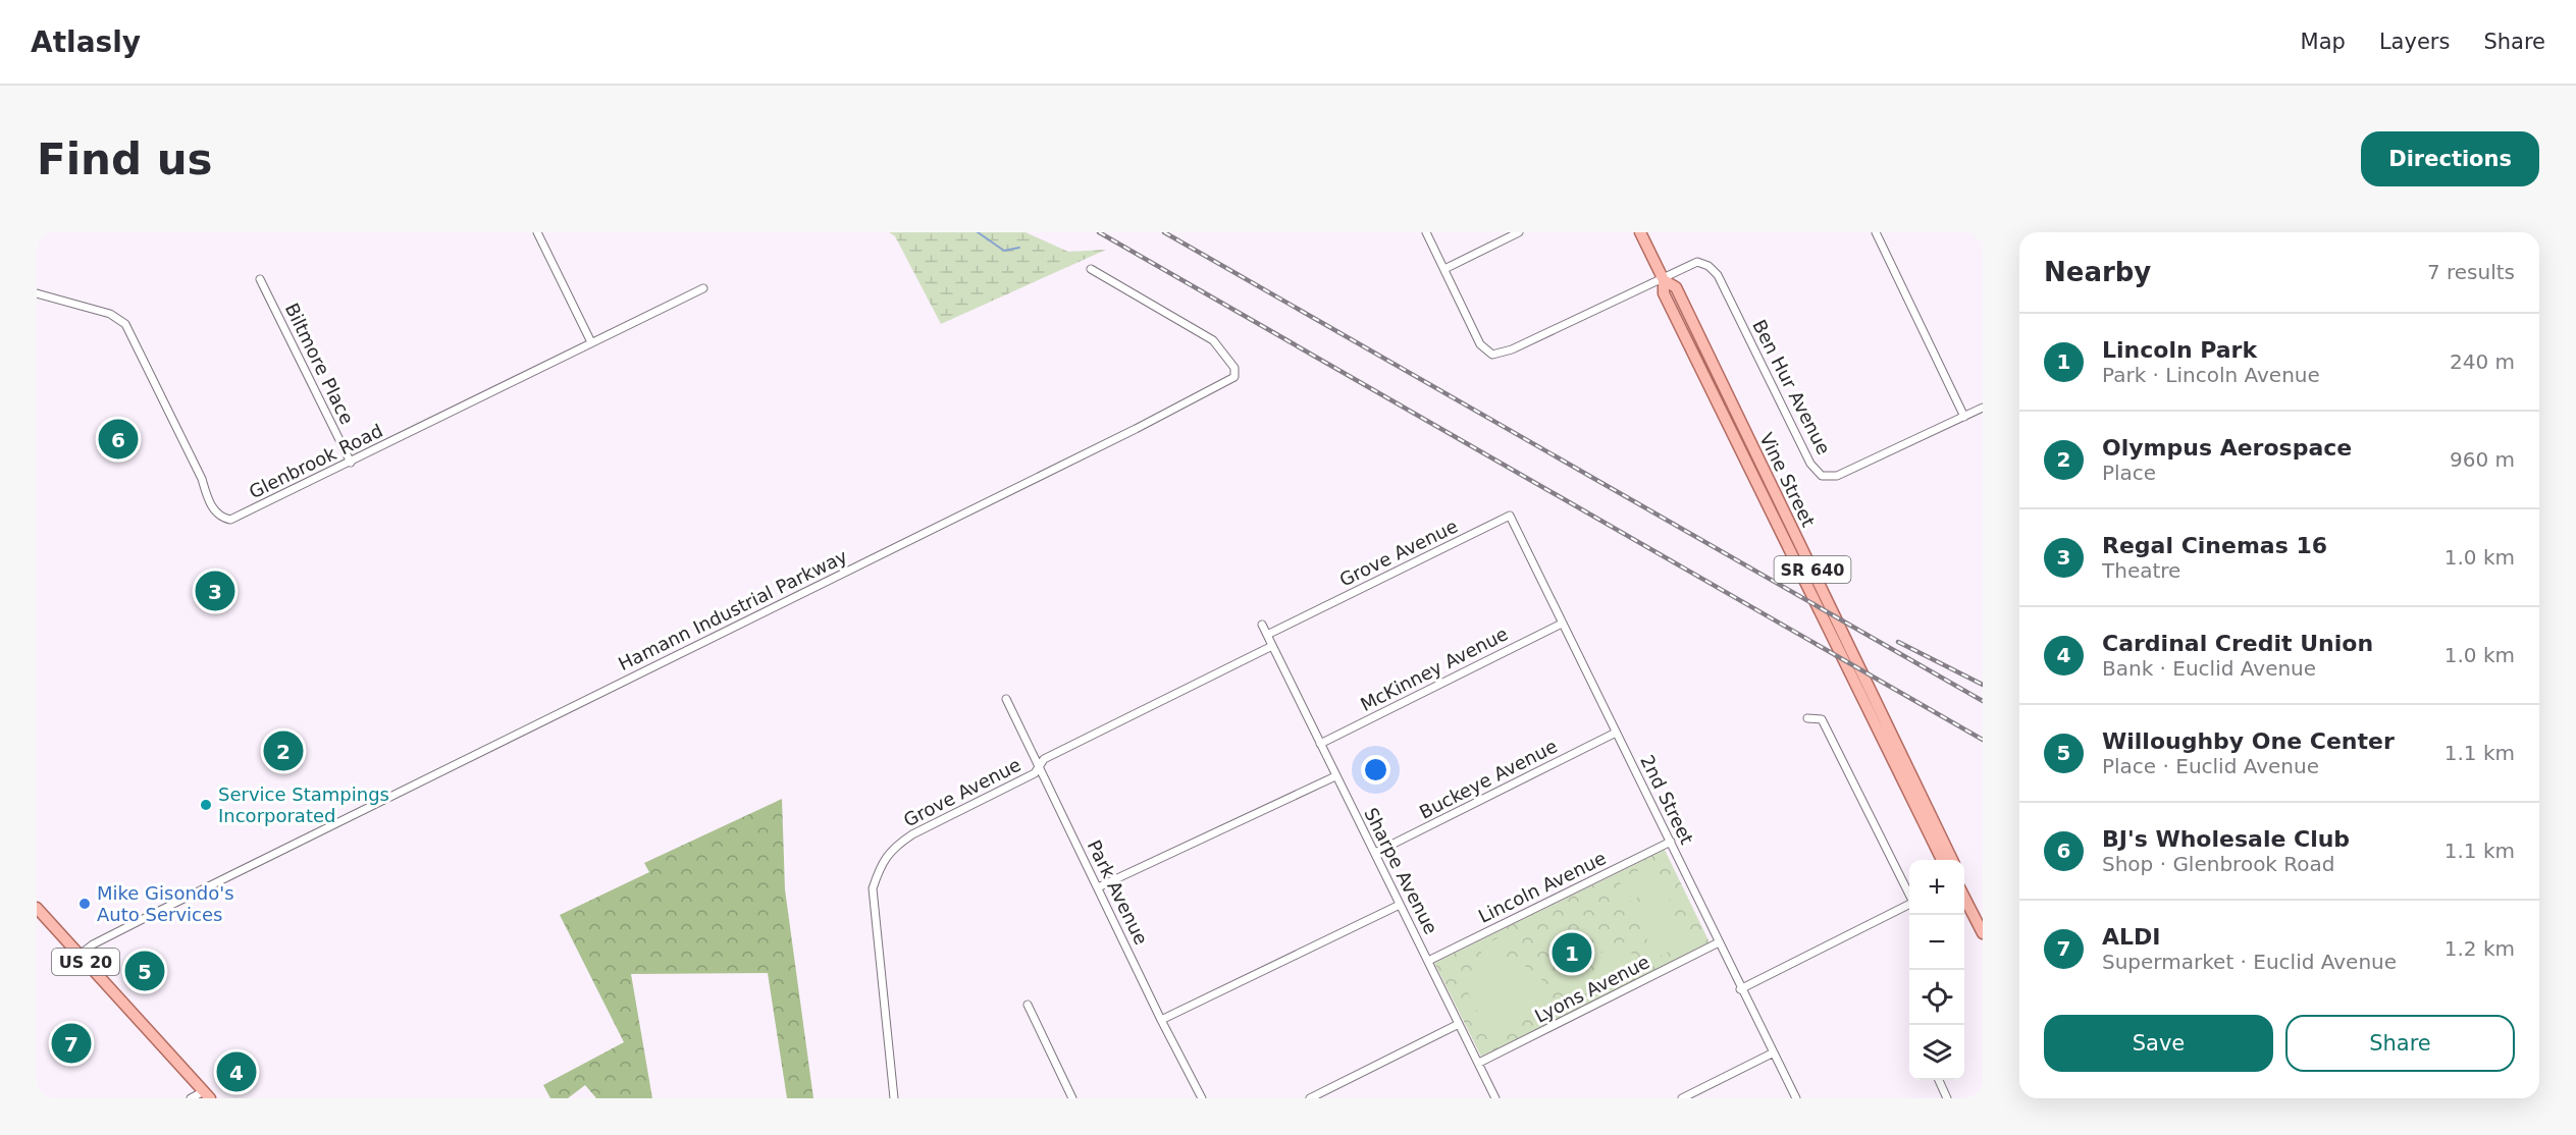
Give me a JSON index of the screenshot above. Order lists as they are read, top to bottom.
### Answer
{
  "streets": {
    "main road": ["Vine Street", "SR 640", "US 20"],
    "street": [
      "Biltmore Place",
      "Ben Hur Avenue",
      "Glenbrook Road",
      "Grove Avenue",
      "Hamann Industrial Parkway",
      "McKinney Avenue",
      "Buckeye Avenue",
      "2nd Street",
      "Sharpe Avenue",
      "Lincoln Avenue",
      "Park Avenue",
      "Lyons Avenue"
    ]
  },
  "crossings": [
    ["Biltmore Place", "Glenbrook Road"],
    ["Ben Hur Avenue", "Vine Street"],
    ["Grove Avenue", "2nd Street"],
    ["Grove Avenue", "Sharpe Avenue"],
    ["Grove Avenue", "Park Avenue"],
    ["Hamann Industrial Parkway", "US 20"],
    ["McKinney Avenue", "2nd Street"],
    ["McKinney Avenue", "Sharpe Avenue"],
    ["Buckeye Avenue", "2nd Street"],
    ["Buckeye Avenue", "Sharpe Avenue"],
    ["2nd Street", "Lincoln Avenue"],
    ["2nd Street", "Lyons Avenue"],
    ["Sharpe Avenue", "Lincoln Avenue"],
    ["Sharpe Avenue", "Lyons Avenue"]
  ],
  "places": ["Service Stampings Incorporated", "Mike Gisondo's Auto Services"],
  "page": {
    "header": "Atlasly",
    "nav": ["Map", "Layers", "Share"],
    "buttons": [
      "Directions",
      ["Save", "Share"]
    ],
    "title": "Find us",
    "heading": ["Nearby", "7 results"],
    "list": [
      {
        "mark": "1",
        "name": "Lincoln Park",
        "note": "Park · Lincoln Avenue",
        "value": "240 m"
      },
      {
        "mark": "2",
        "name": "Olympus Aerospace",
        "note": "Place",
        "value": "960 m"
      },
      {
        "mark": "3",
        "name": "Regal Cinemas 16",
        "note": "Theatre",
        "value": "1.0 km"
      },
      {
        "mark": "4",
        "name": "Cardinal Credit Union",
        "note": "Bank · Euclid Avenue",
        "value": "1.0 km"
      },
      {
        "mark": "5",
        "name": "Willoughby One Center",
        "note": "Place · Euclid Avenue",
        "value": "1.1 km"
      },
      {
        "mark": "6",
        "name": "BJ's Wholesale Club",
        "note": "Shop · Glenbrook Road",
        "value": "1.1 km"
      },
      {
        "mark": "7",
        "name": "ALDI",
        "note": "Supermarket · Euclid Avenue",
        "value": "1.2 km"
      }
    ],
    "pins": [
      "6",
      "3",
      "2",
      "1",
      "5",
      "7",
      "4"
    ],
    "map_buttons": ["+", "−"]
  }
}
